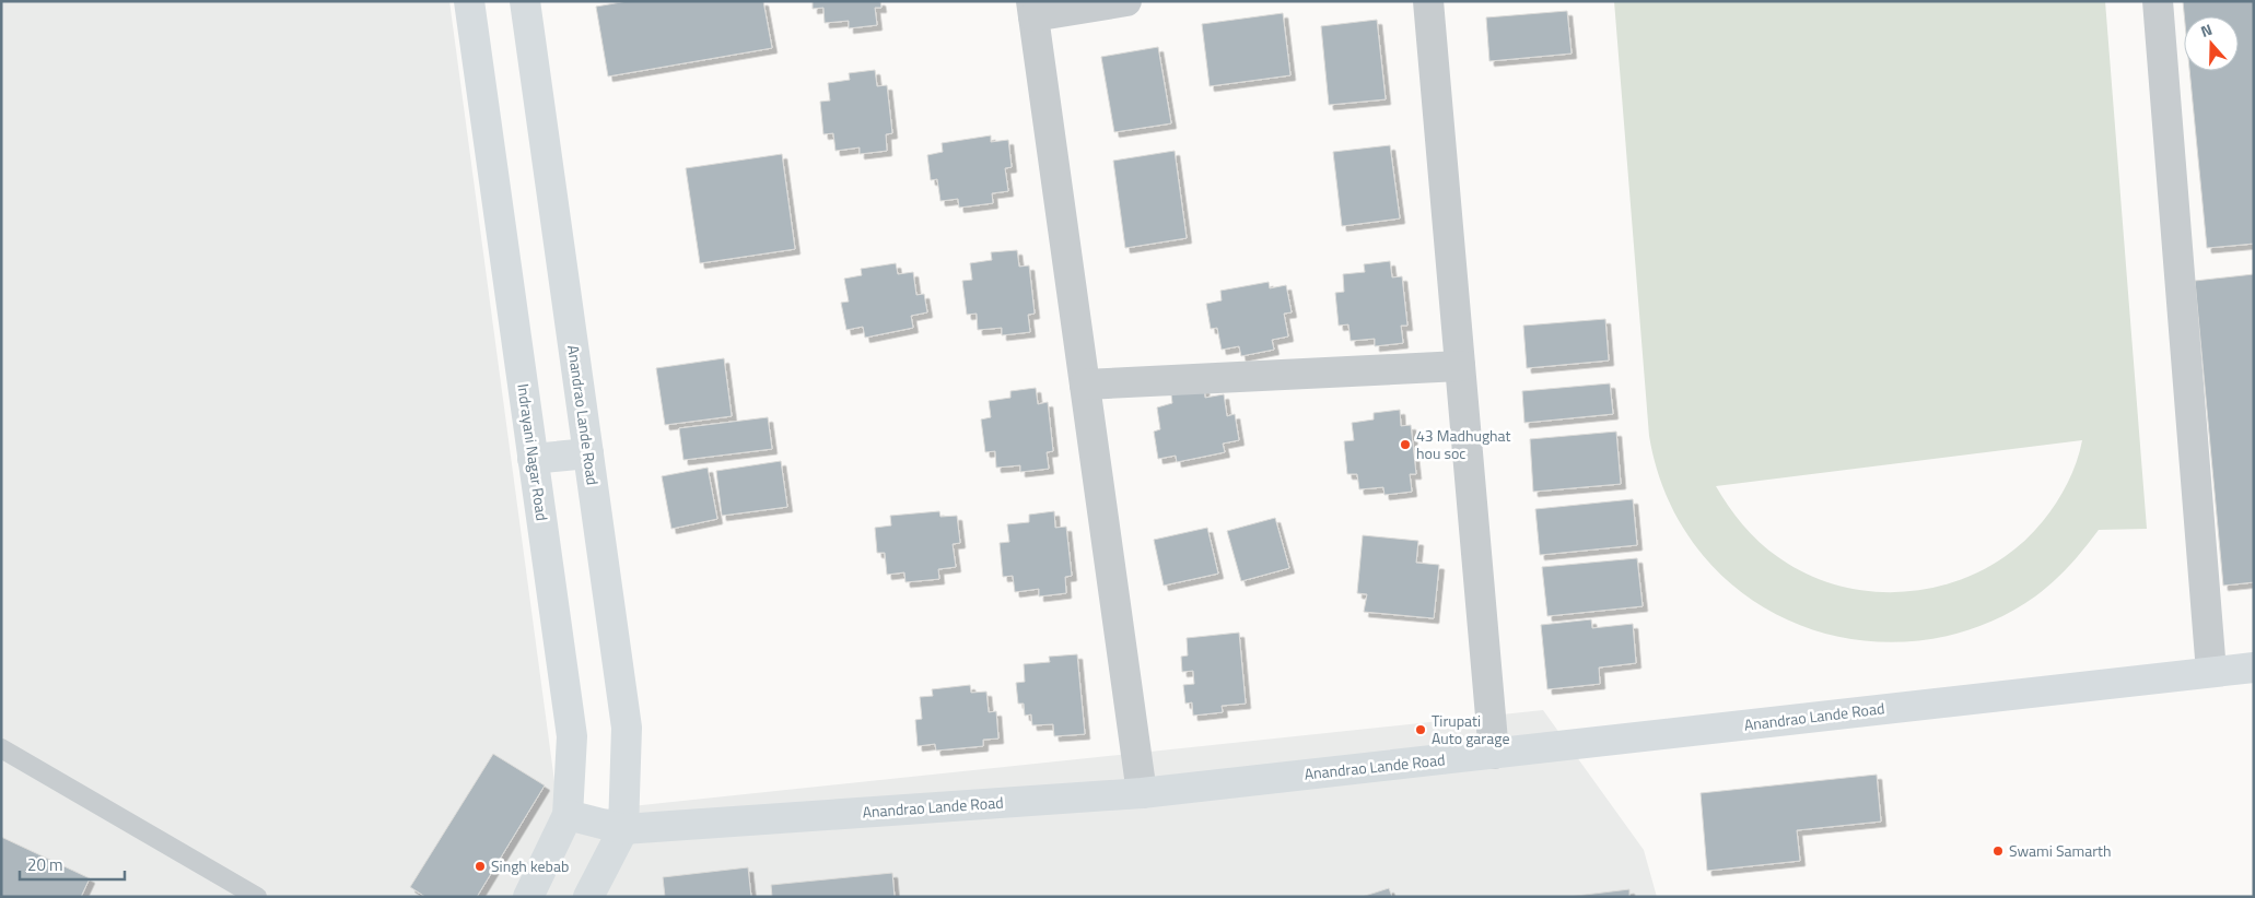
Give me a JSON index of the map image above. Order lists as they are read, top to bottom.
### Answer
{
  "streets": {
    "main road": ["Anandrao Lande Road", "Indrayani Nagar Road"]
  },
  "crossings": [
    ["Anandrao Lande Road", "Indrayani Nagar Road"]
  ],
  "places": [
    "43 Madhughat hou soc",
    "Tirupati Auto garage",
    "Swami Samarth",
    "Singh kebab"
  ],
  "scale_bar": "20 m",
  "north": "top"
}
